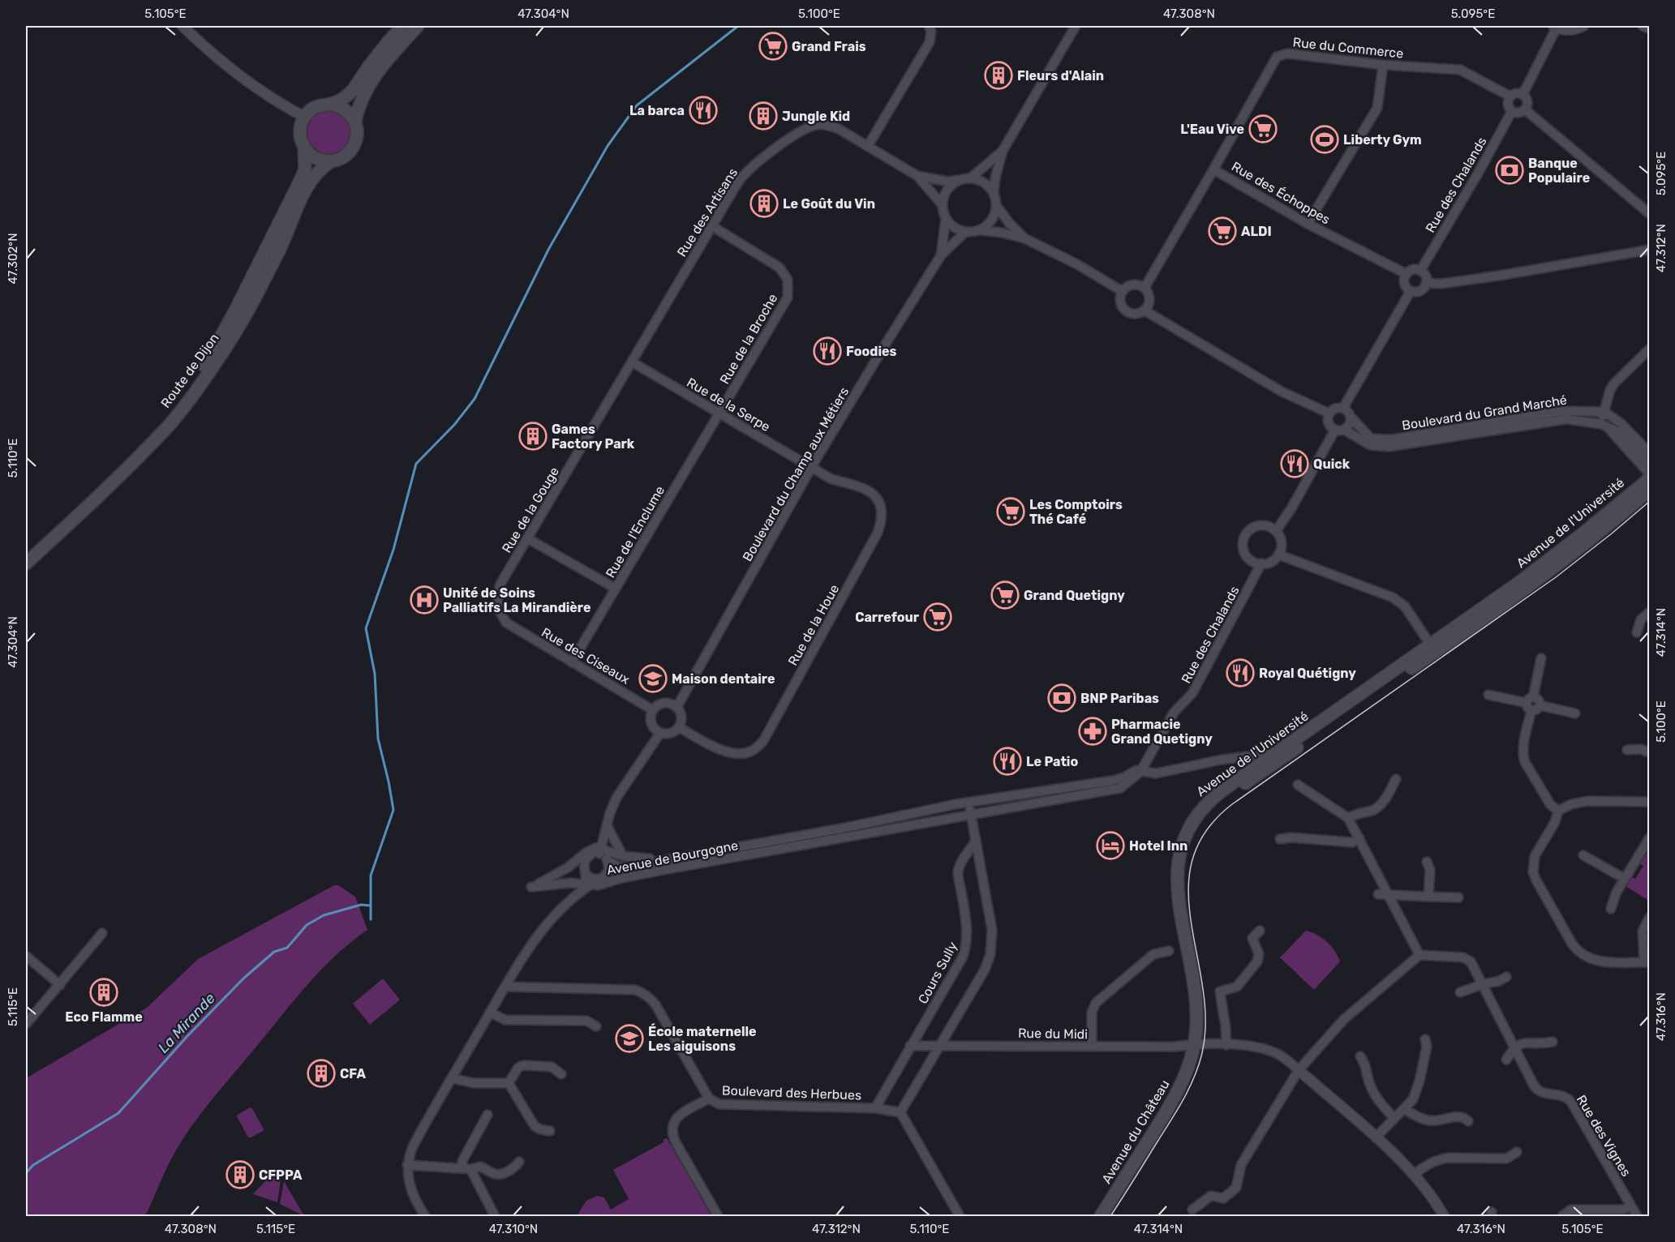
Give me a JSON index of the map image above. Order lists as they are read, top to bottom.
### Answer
{
  "streets": {
    "main road": ["Route de Dijon", "Avenue de l'Université", "Avenue du Château"],
    "street": [
      "Rue du Commerce",
      "Rue des Chalands",
      "Rue des Échoppes",
      "Rue des Artisans",
      "Rue de la Broche",
      "Rue de la Serpe",
      "Boulevard du Grand Marché",
      "Boulevard du Champ aux Métiers",
      "Rue de la Gouge",
      "Rue de l'Enclume",
      "Rue de la Houe",
      "Rue des Ciseaux",
      "Avenue de Bourgogne",
      "Cours Sully",
      "Rue du Midi",
      "Boulevard des Herbues",
      "Rue des Vignes"
    ]
  },
  "crossings": [
    ["Rue du Commerce", "Rue des Chalands"],
    ["Rue du Commerce", "Rue des Échoppes"],
    ["Rue des Chalands", "Rue des Échoppes"],
    ["Rue des Chalands", "Avenue de Bourgogne"],
    ["Rue des Artisans", "Rue de la Broche"],
    ["Rue des Artisans", "Rue de la Serpe"],
    ["Rue des Artisans", "Boulevard du Champ aux Métiers"],
    ["Rue des Artisans", "Rue de la Gouge"],
    ["Rue de la Broche", "Rue de la Serpe"],
    ["Rue de la Broche", "Rue de l'Enclume"],
    ["Rue de la Serpe", "Boulevard du Champ aux Métiers"],
    ["Rue de la Serpe", "Rue de la Gouge"],
    ["Rue de la Serpe", "Rue de l'Enclume"],
    ["Rue de la Serpe", "Rue de la Houe"],
    ["Boulevard du Champ aux Métiers", "Rue de la Houe"],
    ["Boulevard du Champ aux Métiers", "Rue des Ciseaux"],
    ["Rue de la Gouge", "Rue des Ciseaux"],
    ["Avenue de l'Université", "Avenue du Château"],
    ["Rue de l'Enclume", "Rue des Ciseaux"],
    ["Rue de la Houe", "Rue des Ciseaux"],
    ["Cours Sully", "Rue du Midi"],
    ["Cours Sully", "Boulevard des Herbues"],
    ["Rue du Midi", "Avenue du Château"]
  ],
  "water": ["La Mirande"],
  "places": {
    "supermarket": [
      "Grand Frais",
      "L'Eau Vive",
      "ALDI",
      "Les Comptoirs Thé Café",
      "Grand Quetigny",
      "Carrefour"
    ],
    "building": [
      "Fleurs d'Alain",
      "Jungle Kid",
      "Le Goût du Vin",
      "Games Factory Park",
      "Eco Flamme",
      "CFA",
      "CFPPA"
    ],
    "restaurant": [
      "La barca",
      "Foodies",
      "Quick",
      "Royal Quétigny",
      "Le Patio"
    ],
    "sports": ["Liberty Gym"],
    "bank": ["Banque Populaire", "BNP Paribas"],
    "hospital": ["Unité de Soins Palliatifs La Mirandière"],
    "school or university": ["Maison dentaire", "École maternelle Les aiguisons"],
    "pharmacy": ["Pharmacie Grand Quetigny"],
    "hotel": ["Hotel Inn"]
  },
  "coordinates": [
    "5.105°E",
    "47.304°N",
    "5.100°E",
    "47.308°N",
    "5.095°E",
    "47.312°N",
    "47.302°N",
    "5.110°E",
    "47.314°N",
    "5.115°E",
    "47.316°N",
    "47.310°N"
  ]
}
